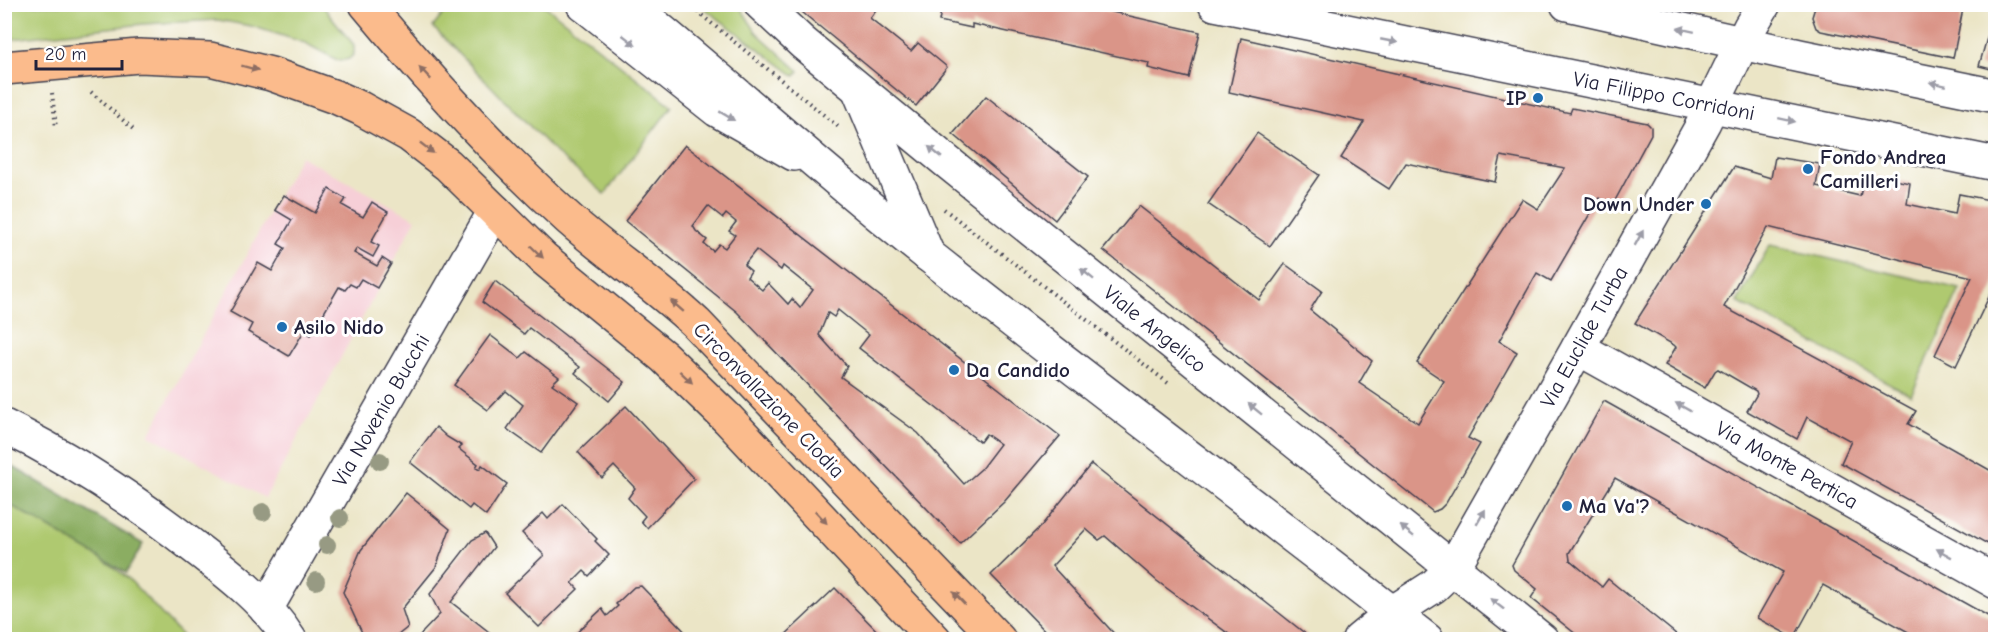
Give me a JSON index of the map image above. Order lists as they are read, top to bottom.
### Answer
{
  "streets": {
    "main road": ["Circonvallazione Clodia"],
    "street": [
      "Via Filippo Corridoni",
      "Viale Angelico",
      "Via Euclide Turba",
      "Via Novenio Bucchi",
      "Via Monte Pertica"
    ]
  },
  "crossings": [
    ["Via Filippo Corridoni", "Via Euclide Turba"],
    ["Viale Angelico", "Via Euclide Turba"],
    ["Via Euclide Turba", "Via Monte Pertica"],
    ["Circonvallazione Clodia", "Via Novenio Bucchi"]
  ],
  "one_way": ["Via Euclide Turba", "Via Monte Pertica"],
  "places": [
    "IP",
    "Fondo Andrea Camilleri",
    "Down Under",
    "Asilo Nido",
    "Da Candido",
    "Ma Va'?"
  ],
  "scale_bar": "20 m"
}
